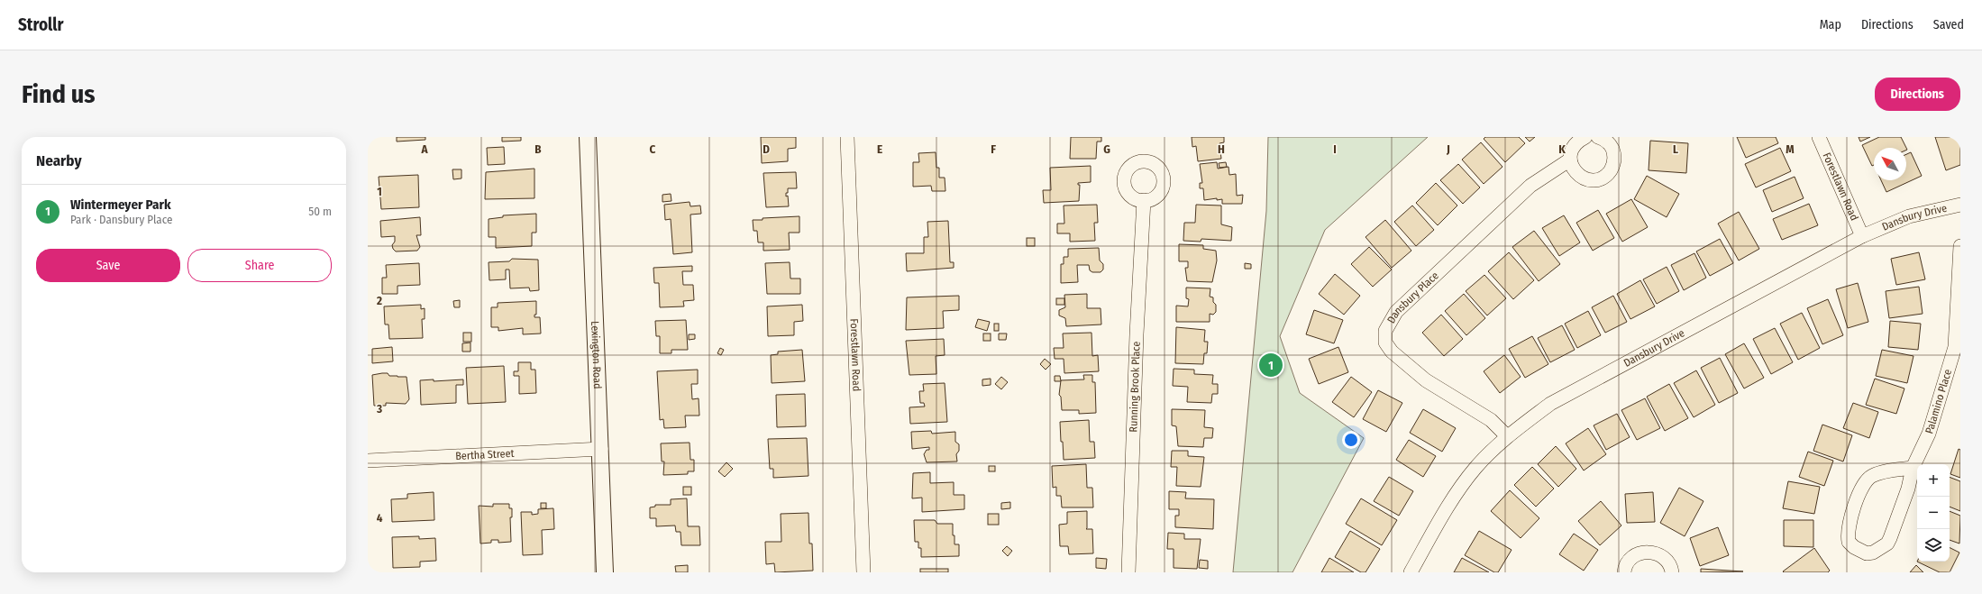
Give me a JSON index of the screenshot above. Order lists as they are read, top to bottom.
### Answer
{
  "streets": {
    "street": [
      "Forestlawn Road",
      "Dansbury Drive",
      "Dansbury Place",
      "Lexington Road",
      "Running Brook Place",
      "Palamino Place",
      "Bertha Street"
    ]
  },
  "crossings": [
    ["Forestlawn Road", "Dansbury Drive"],
    ["Dansbury Drive", "Dansbury Place"],
    ["Lexington Road", "Bertha Street"]
  ],
  "north": "top left",
  "page": {
    "header": "Strollr",
    "nav": ["Map", "Directions", "Saved"],
    "buttons": [
      "Directions",
      ["Save", "Share"]
    ],
    "title": "Find us",
    "heading": "Nearby",
    "list": [
      {
        "mark": "1",
        "name": "Wintermeyer Park",
        "note": "Park · Dansbury Place",
        "value": "50 m"
      }
    ],
    "pins": "1",
    "map_buttons": ["+", "−"]
  },
  "grid": {
    "columns": [
      "A",
      "B",
      "C",
      "D",
      "E",
      "F",
      "G",
      "H",
      "I",
      "J",
      "K",
      "L",
      "M"
    ],
    "rows": [
      "1",
      "2",
      "3",
      "4"
    ]
  }
}
